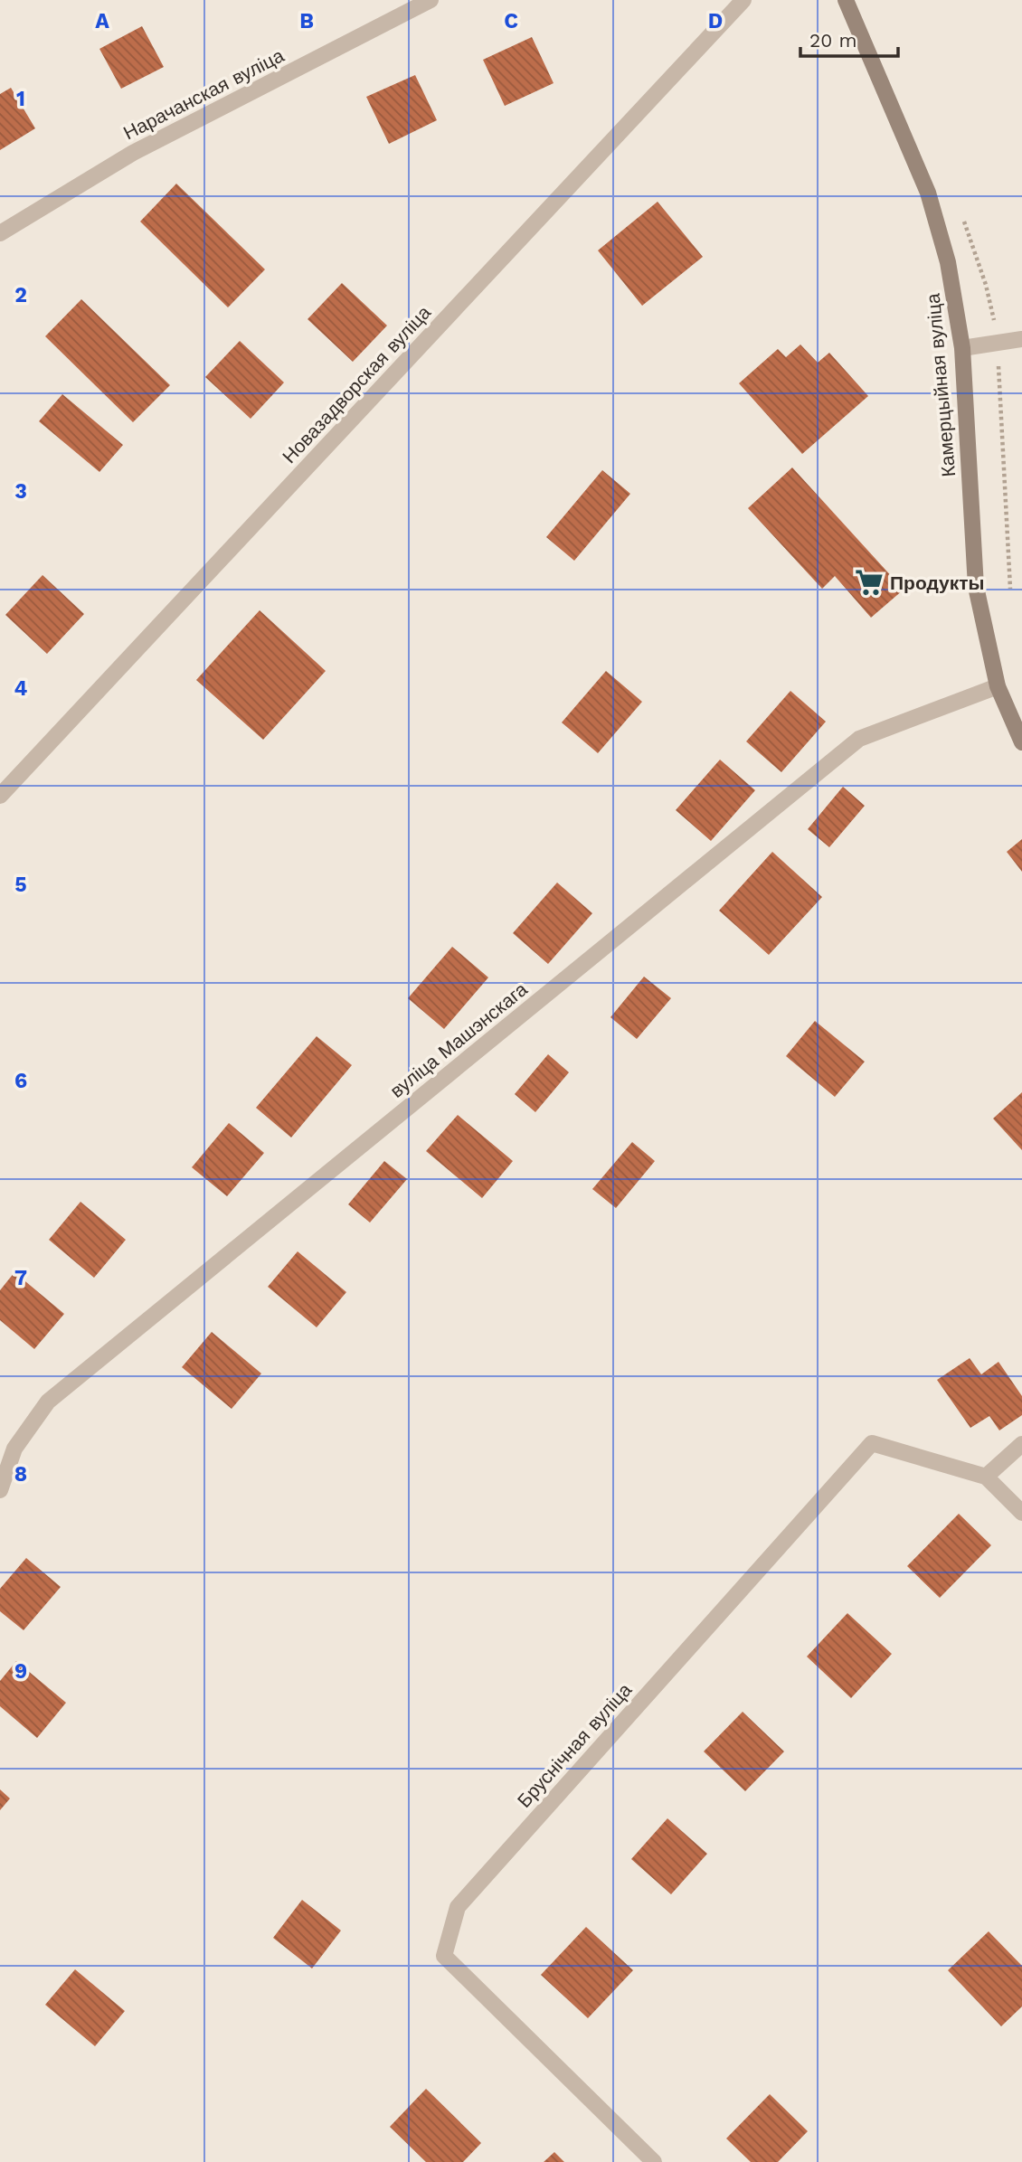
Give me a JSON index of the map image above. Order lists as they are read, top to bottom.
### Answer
{
  "streets": {
    "main road": ["Камерцыйная вуліца"],
    "street": [
      "Нарачанская вуліца",
      "Новазадворская вуліца",
      "вуліца Машэнскага",
      "Бруснічная вуліца"
    ]
  },
  "crossings": [
    ["Камерцыйная вуліца", "вуліца Машэнскага"]
  ],
  "places": {
    "supermarket": ["Продукты"]
  },
  "scale_bar": "20 m",
  "grid": {
    "columns": [
      "A",
      "B",
      "C",
      "D"
    ],
    "rows": [
      "1",
      "2",
      "3",
      "4",
      "5",
      "6",
      "7",
      "8",
      "9"
    ]
  }
}
